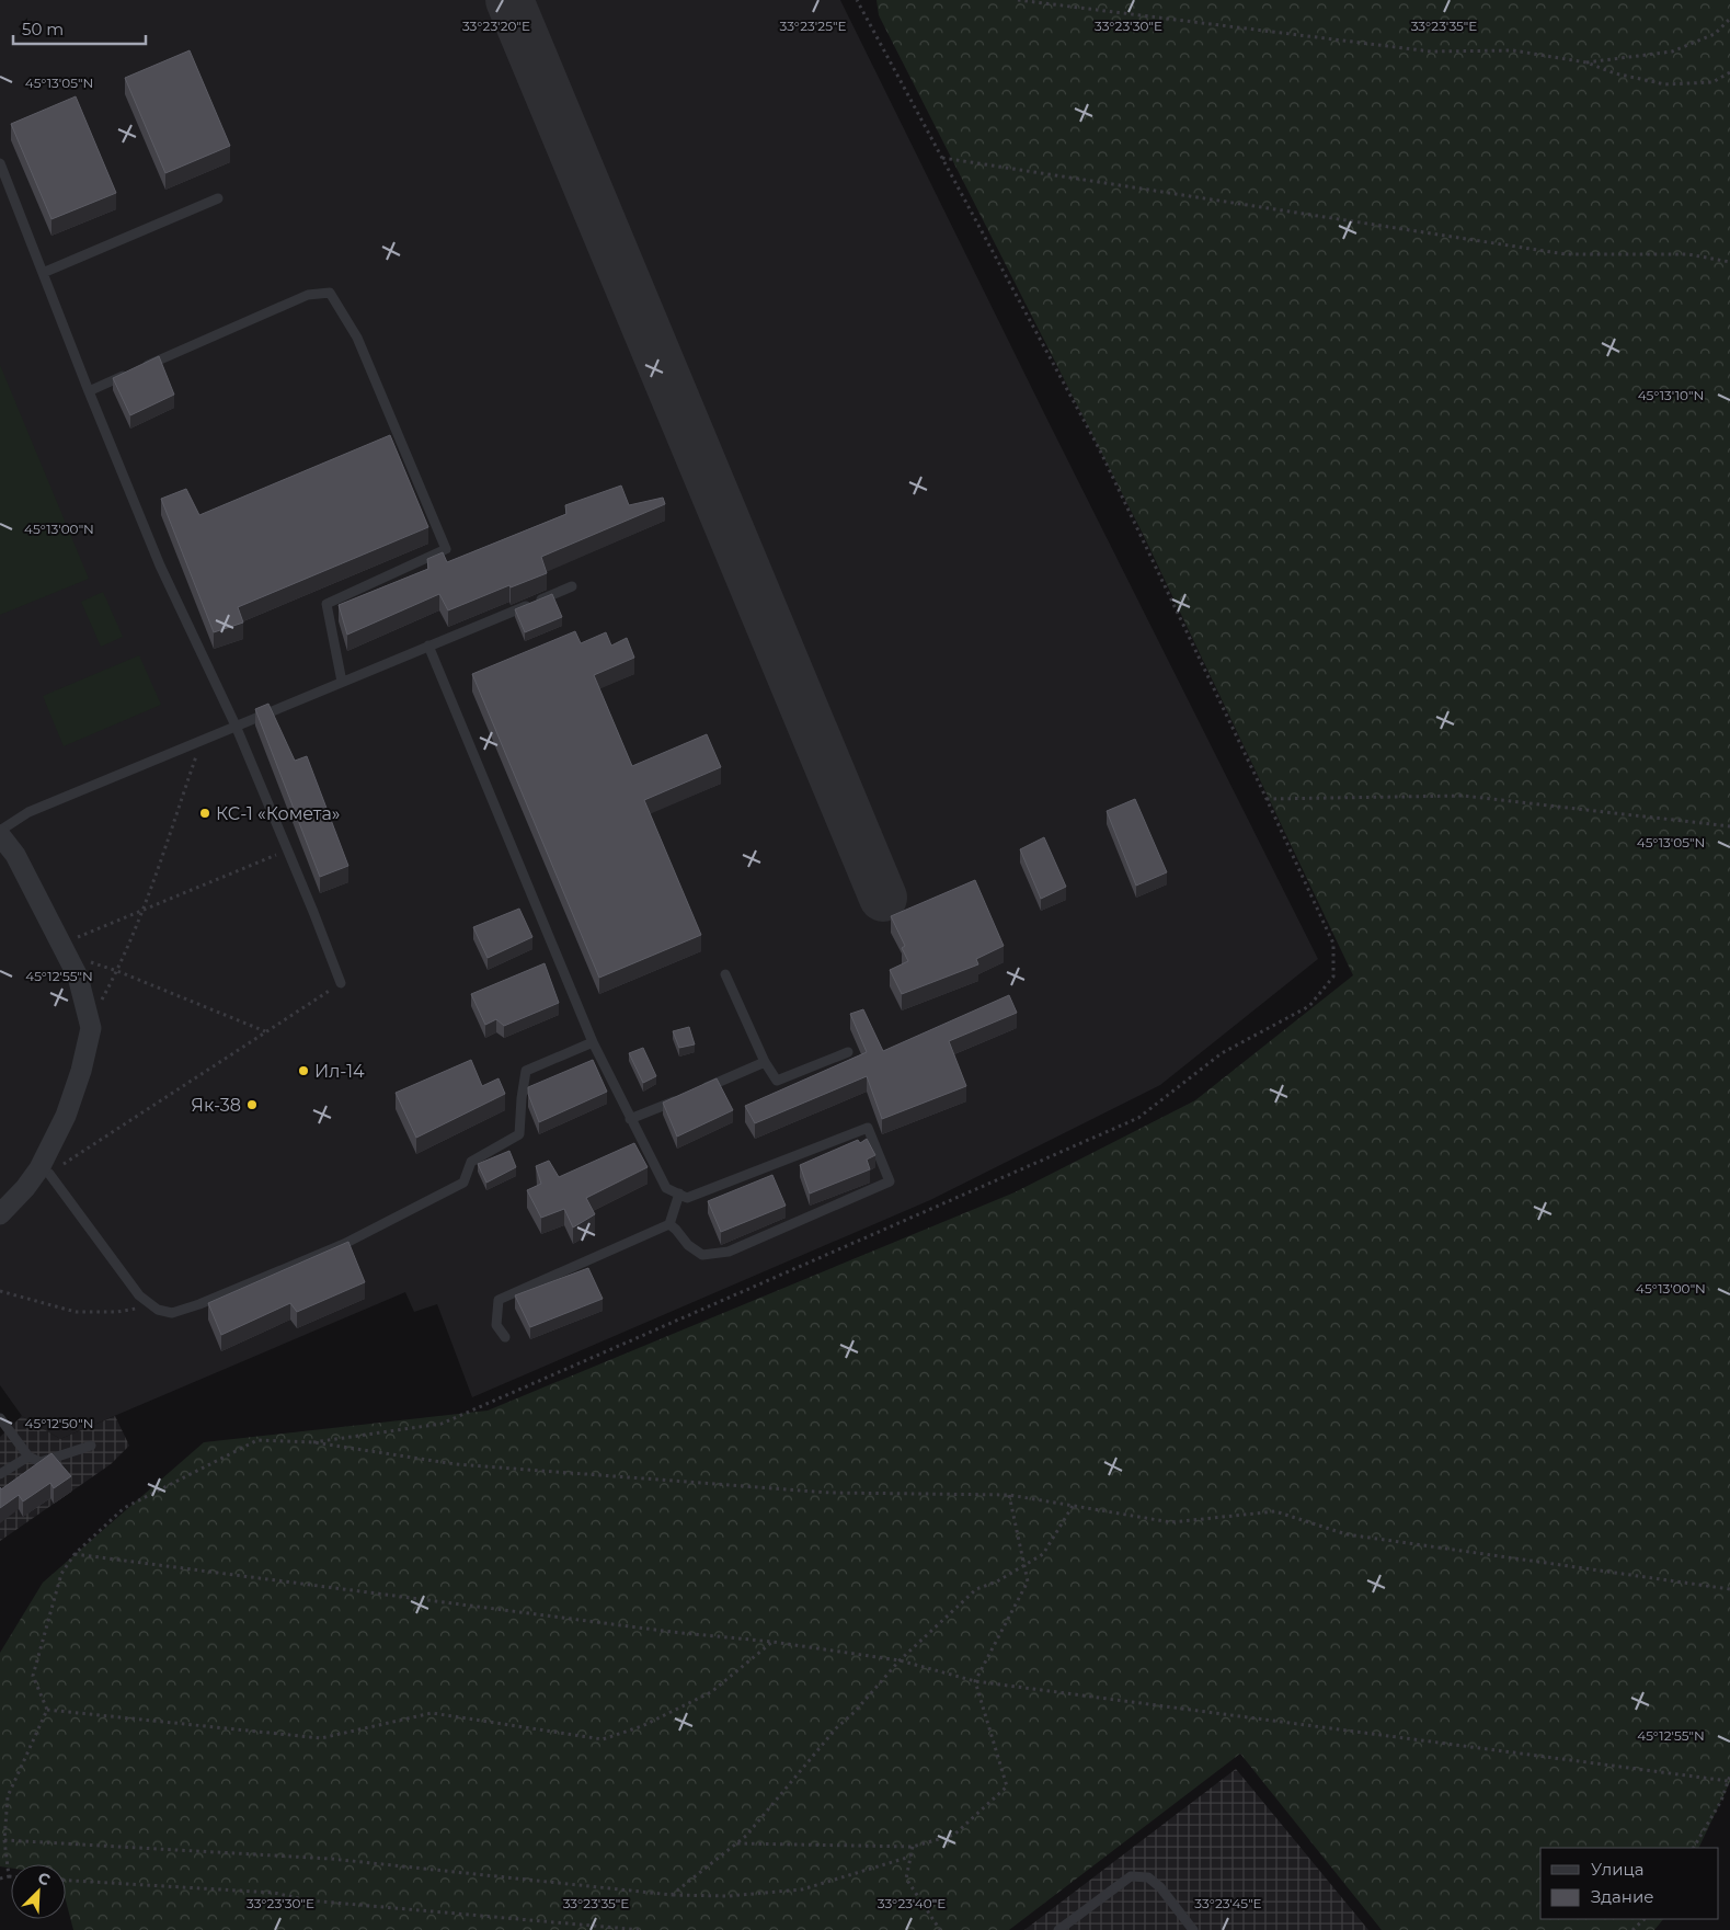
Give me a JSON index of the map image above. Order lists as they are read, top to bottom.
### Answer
{
  "places": ["КС-1 «Комета»", "Ил-14", "Як-38"],
  "legend": ["Улица", "Здание"],
  "scale_bar": "50 m",
  "north": "top right",
  "coordinates": [
    "33°23'20\"E",
    "33°23'25\"E",
    "33°23'30\"E",
    "33°23'35\"E",
    "45°13'05\"N",
    "45°13'10\"N",
    "45°13'00\"N",
    "45°12'55\"N",
    "45°12'50\"N",
    "33°23'40\"E",
    "33°23'45\"E"
  ]
}
